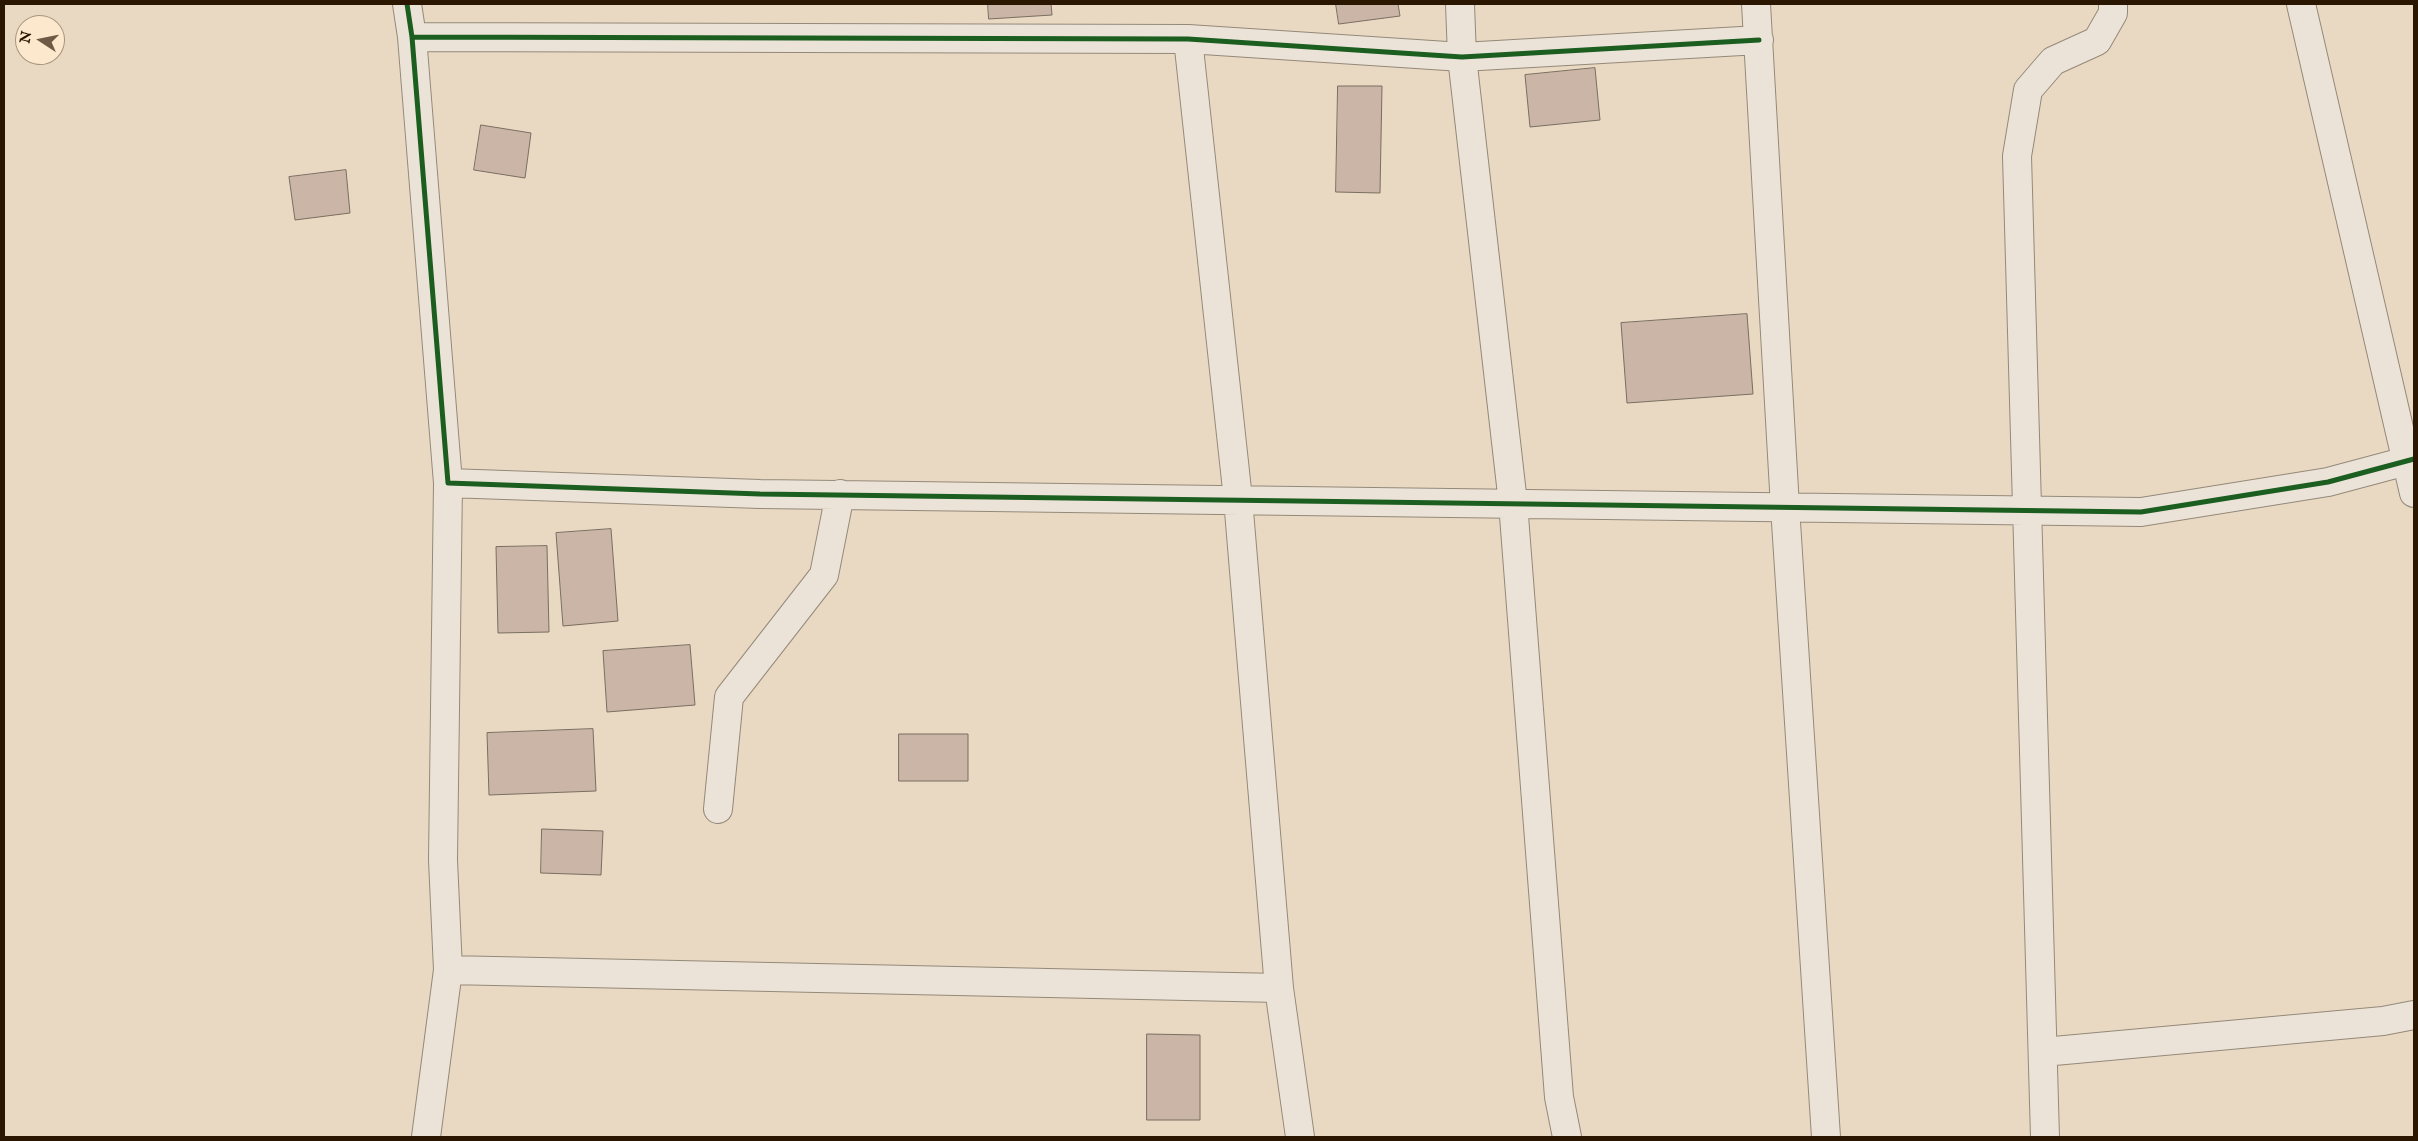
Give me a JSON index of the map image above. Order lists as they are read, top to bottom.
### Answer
{
  "north": "left"
}
